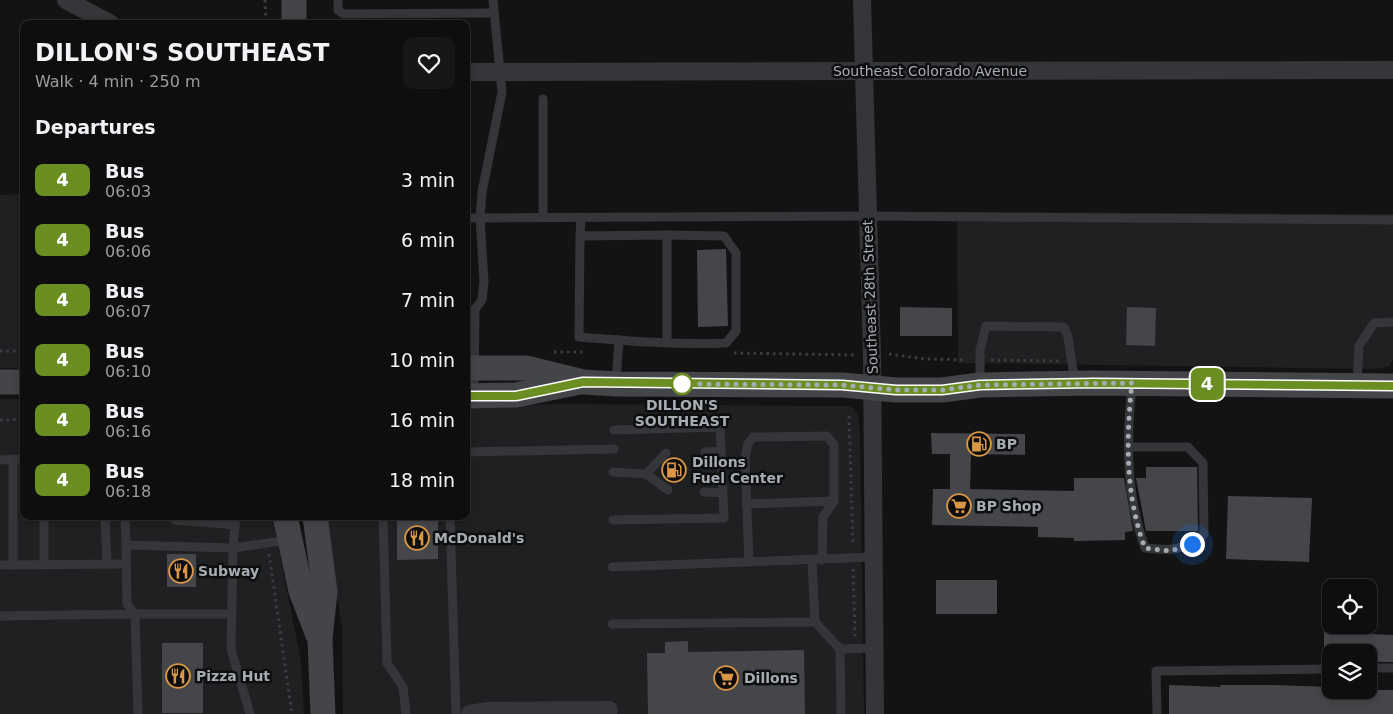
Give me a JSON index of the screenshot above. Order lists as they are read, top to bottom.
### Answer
{
  "streets": {
    "street": ["Southeast Colorado Avenue", "Southeast 28th Street"]
  },
  "crossings": [
    ["Southeast Colorado Avenue", "Southeast 28th Street"]
  ],
  "places": {
    "other": ["DILLON'S SOUTHEAST"],
    "fuel station": ["BP", "Dillons Fuel Center"],
    "supermarket": ["BP Shop", "Dillons"],
    "restaurant": ["McDonald's", "Subway", "Pizza Hut"]
  },
  "lines": ["bus line 4"],
  "page": {
    "on_map": "4",
    "heading": [
      ["DILLON'S SOUTHEAST", "Walk · 4 min · 250 m"],
      "Departures"
    ],
    "list": [
      {
        "mark": "4",
        "name": "Bus",
        "note": "06:03",
        "value": "3 min"
      },
      {
        "mark": "4",
        "name": "Bus",
        "note": "06:06",
        "value": "6 min"
      },
      {
        "mark": "4",
        "name": "Bus",
        "note": "06:07",
        "value": "7 min"
      },
      {
        "mark": "4",
        "name": "Bus",
        "note": "06:10",
        "value": "10 min"
      },
      {
        "mark": "4",
        "name": "Bus",
        "note": "06:16",
        "value": "16 min"
      },
      {
        "mark": "4",
        "name": "Bus",
        "note": "06:18",
        "value": "18 min"
      }
    ]
  }
}
